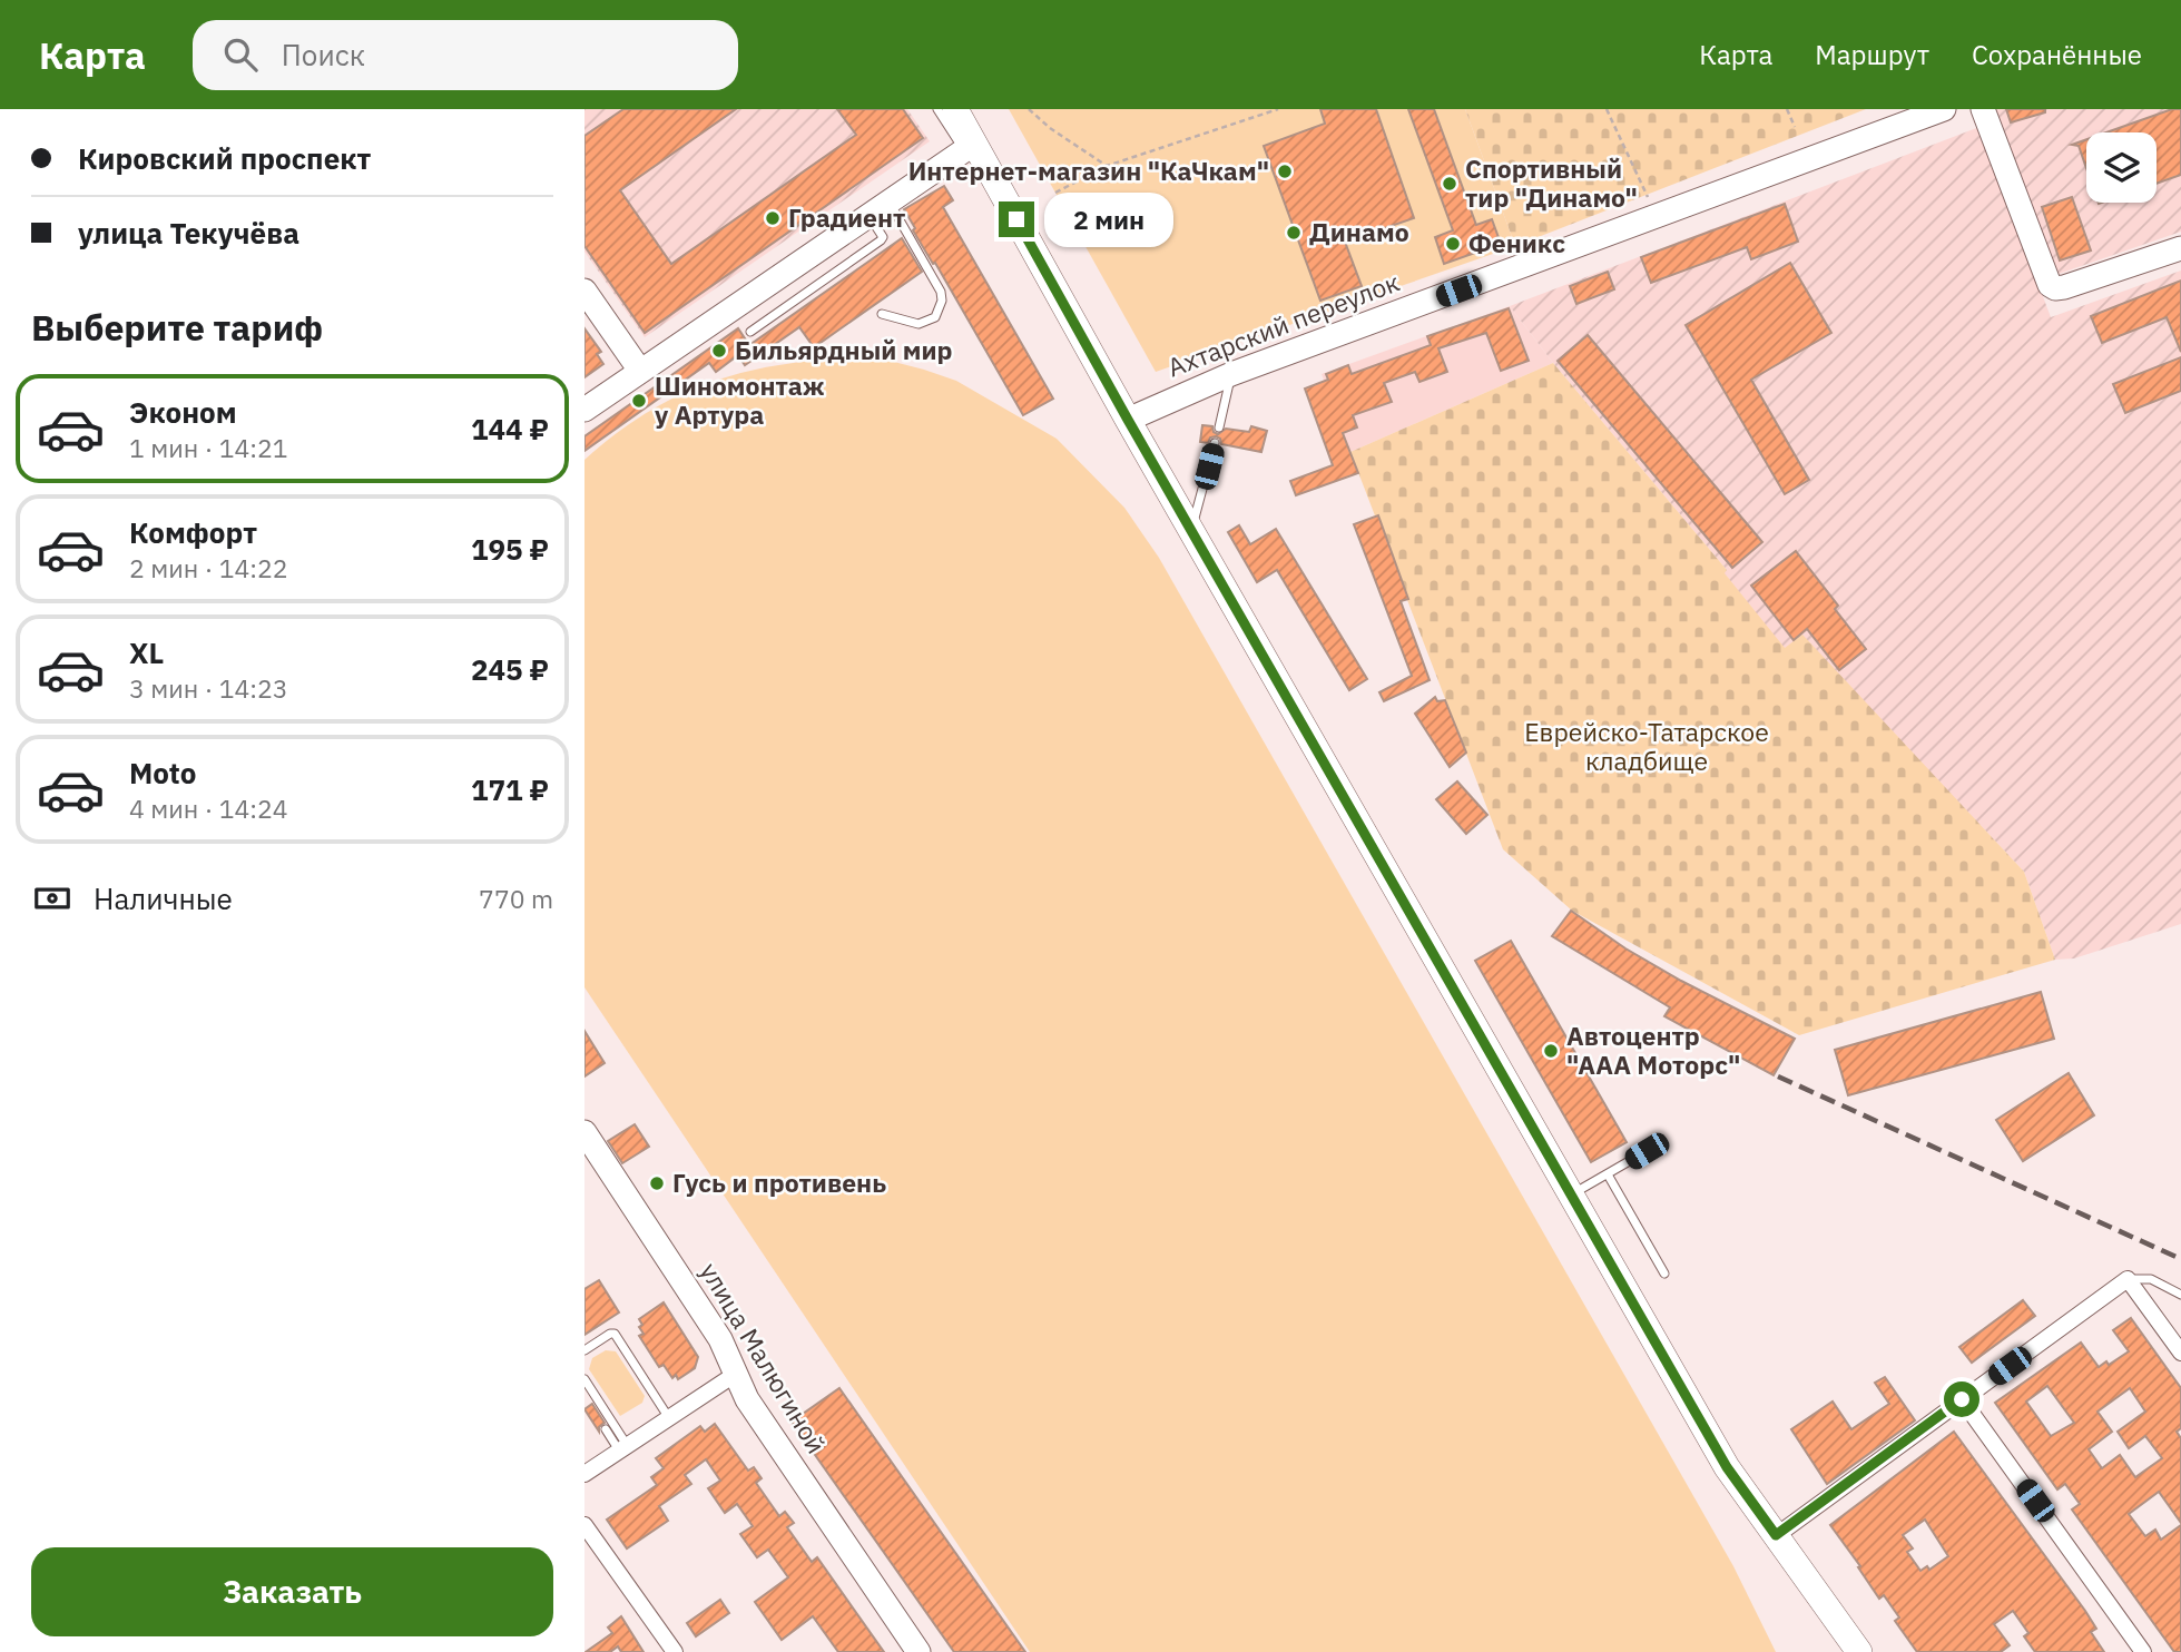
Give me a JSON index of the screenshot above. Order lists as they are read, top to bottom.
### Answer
{
  "streets": {
    "street": ["Ахтарский переулок", "улица Малюгиной"]
  },
  "parks": ["Еврейско-Татарское кладбище"],
  "places": [
    "Интернет-магазин \"КаЧкам\"",
    "Спортивный тир \"Динамо\"",
    "Градиент",
    "Динамо",
    "Феникс",
    "Бильярдный мир",
    "Шиномонтаж у Артура",
    "Автоцентр \"ААА Моторс\"",
    "Гусь и противень"
  ],
  "page": {
    "header": "Карта",
    "search": "Поиск",
    "nav": ["Карта", "Маршрут", "Сохранённые"],
    "banner": ["Кировский проспект", "улица Текучёва"],
    "bubble": "2 мин",
    "heading": "Выберите тариф",
    "list": [
      {
        "name": "Эконом",
        "note": "1 мин · 14:21",
        "value": "144 ₽"
      },
      {
        "name": "Комфорт",
        "note": "2 мин · 14:22",
        "value": "195 ₽"
      },
      {
        "name": "XL",
        "note": "3 мин · 14:23",
        "value": "245 ₽"
      },
      {
        "name": "Moto",
        "note": "4 мин · 14:24",
        "value": "171 ₽"
      }
    ],
    "pay": ["Наличные", "770 m"],
    "buttons": "Заказать"
  }
}
